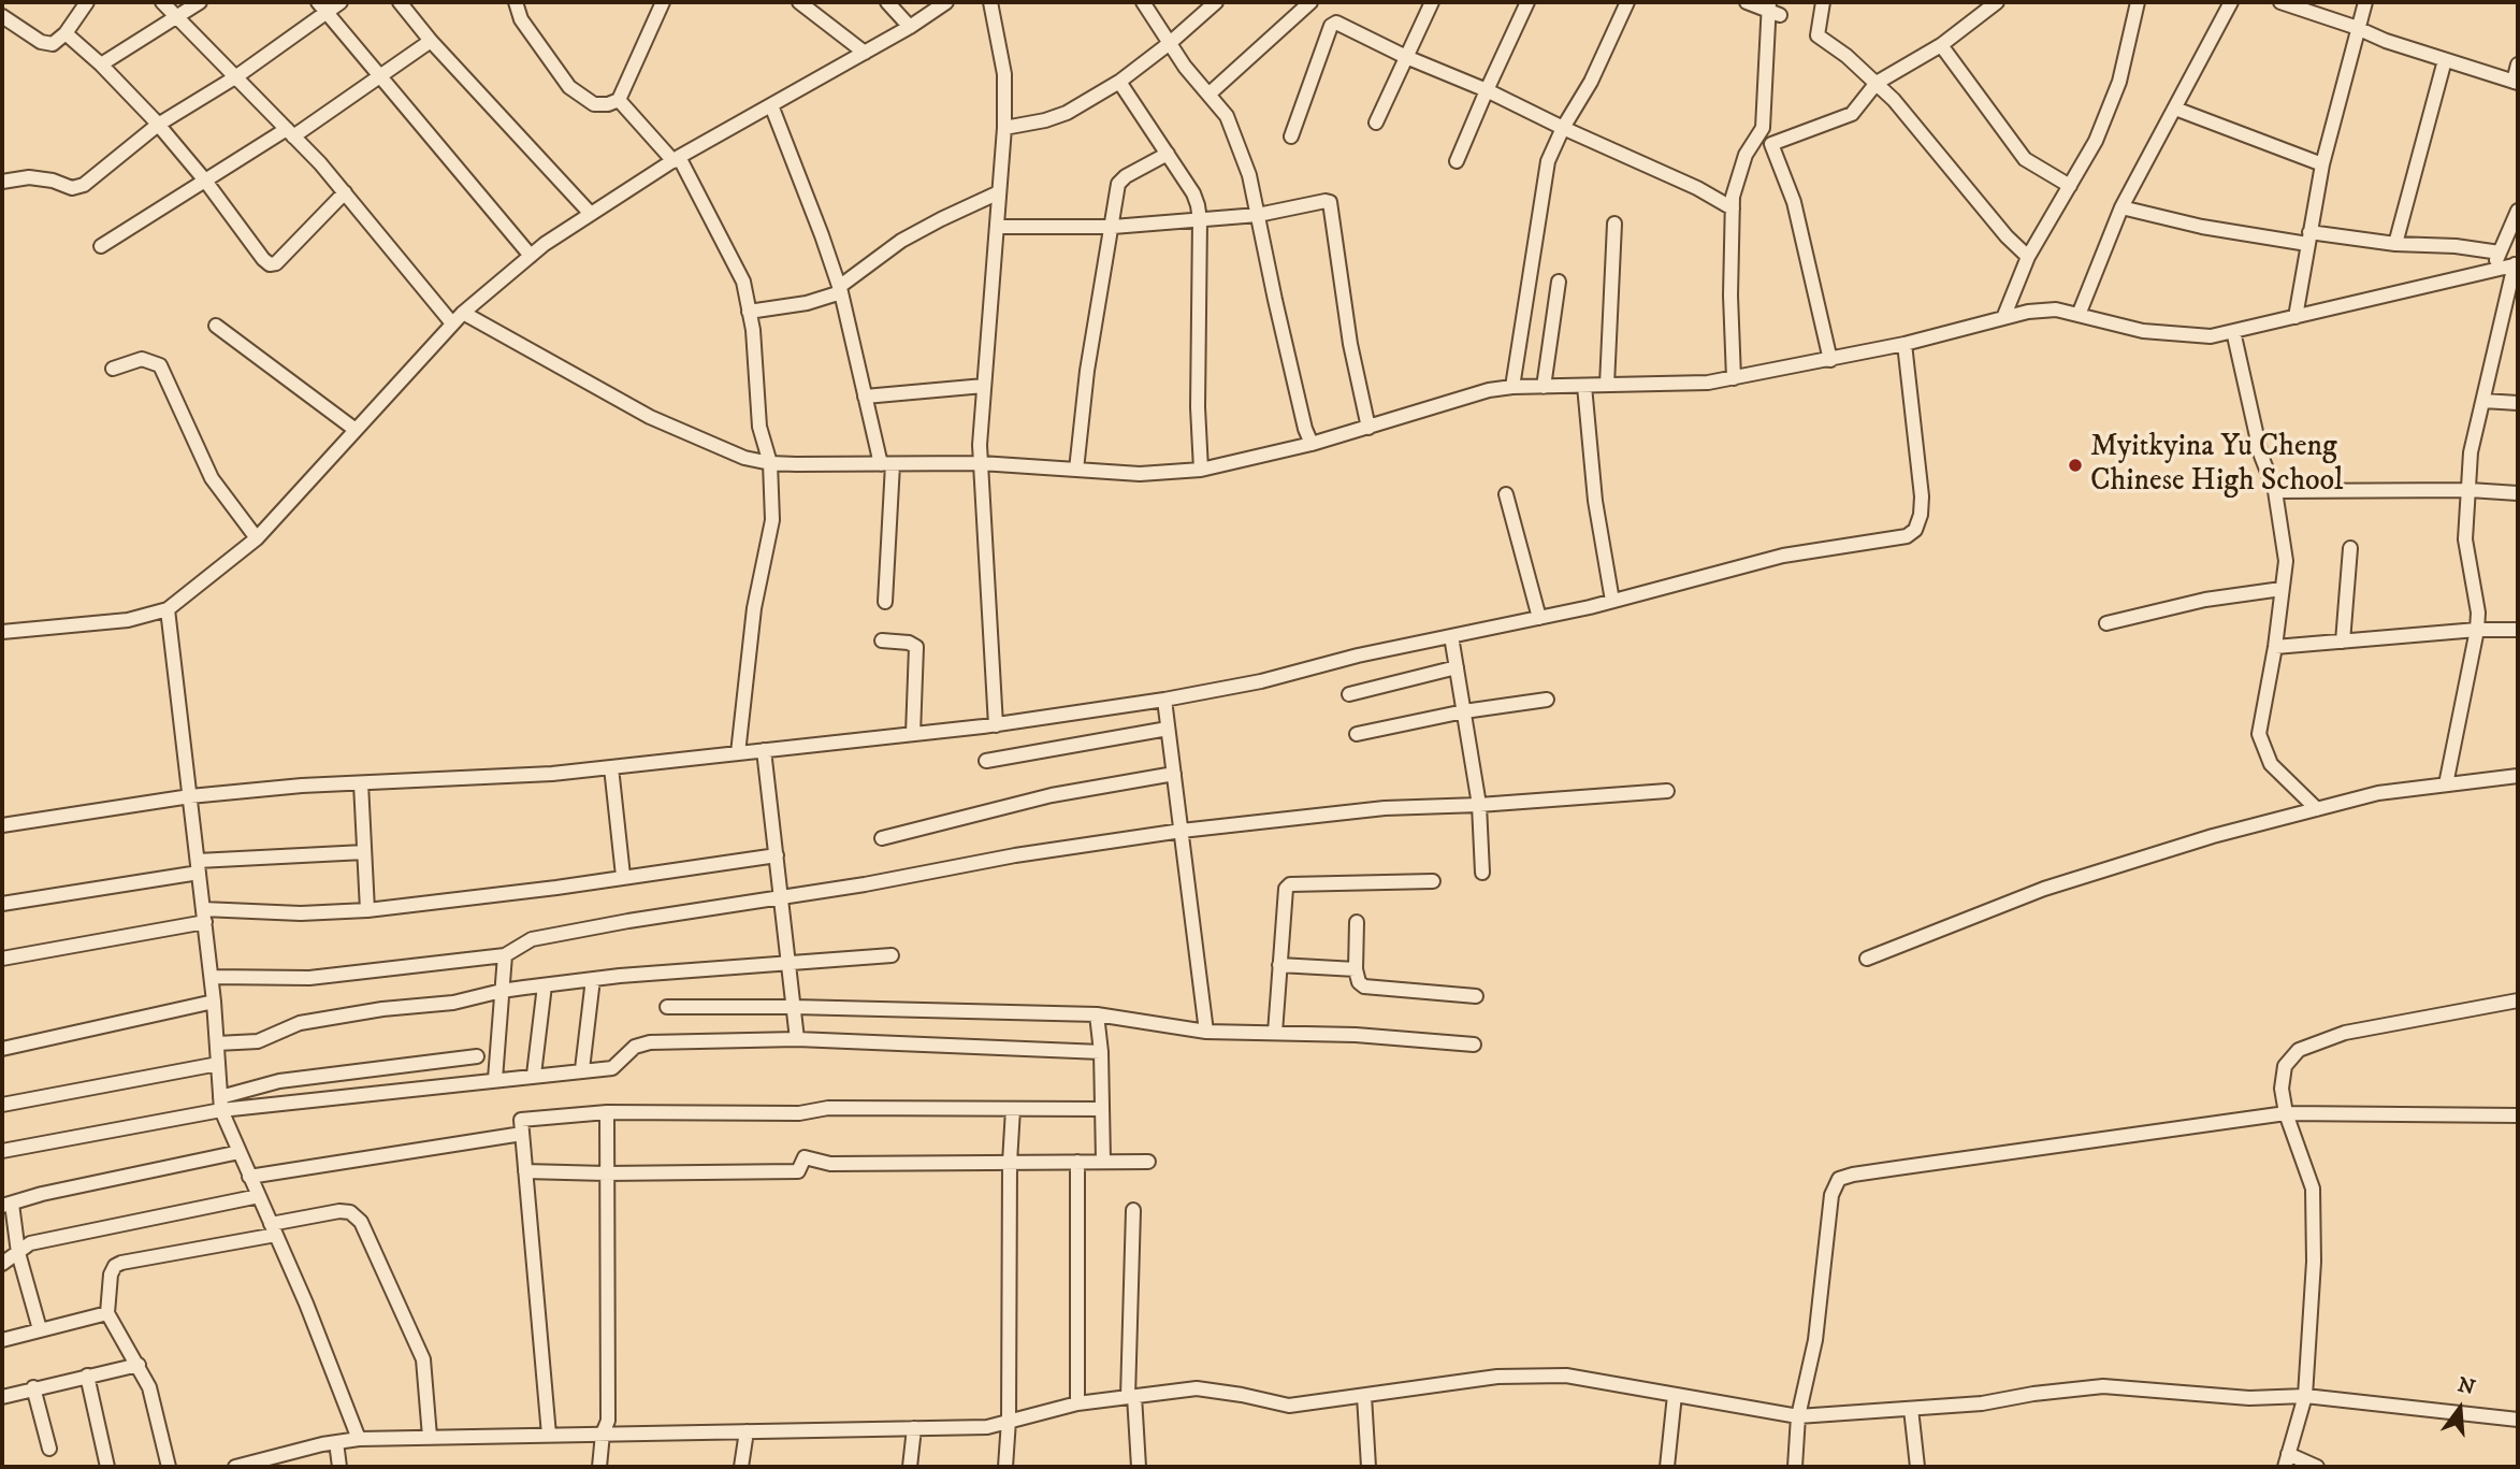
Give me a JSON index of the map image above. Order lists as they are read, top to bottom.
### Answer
{
  "places": ["Myitkyina Yu Cheng Chinese High School"],
  "north": "top"
}
